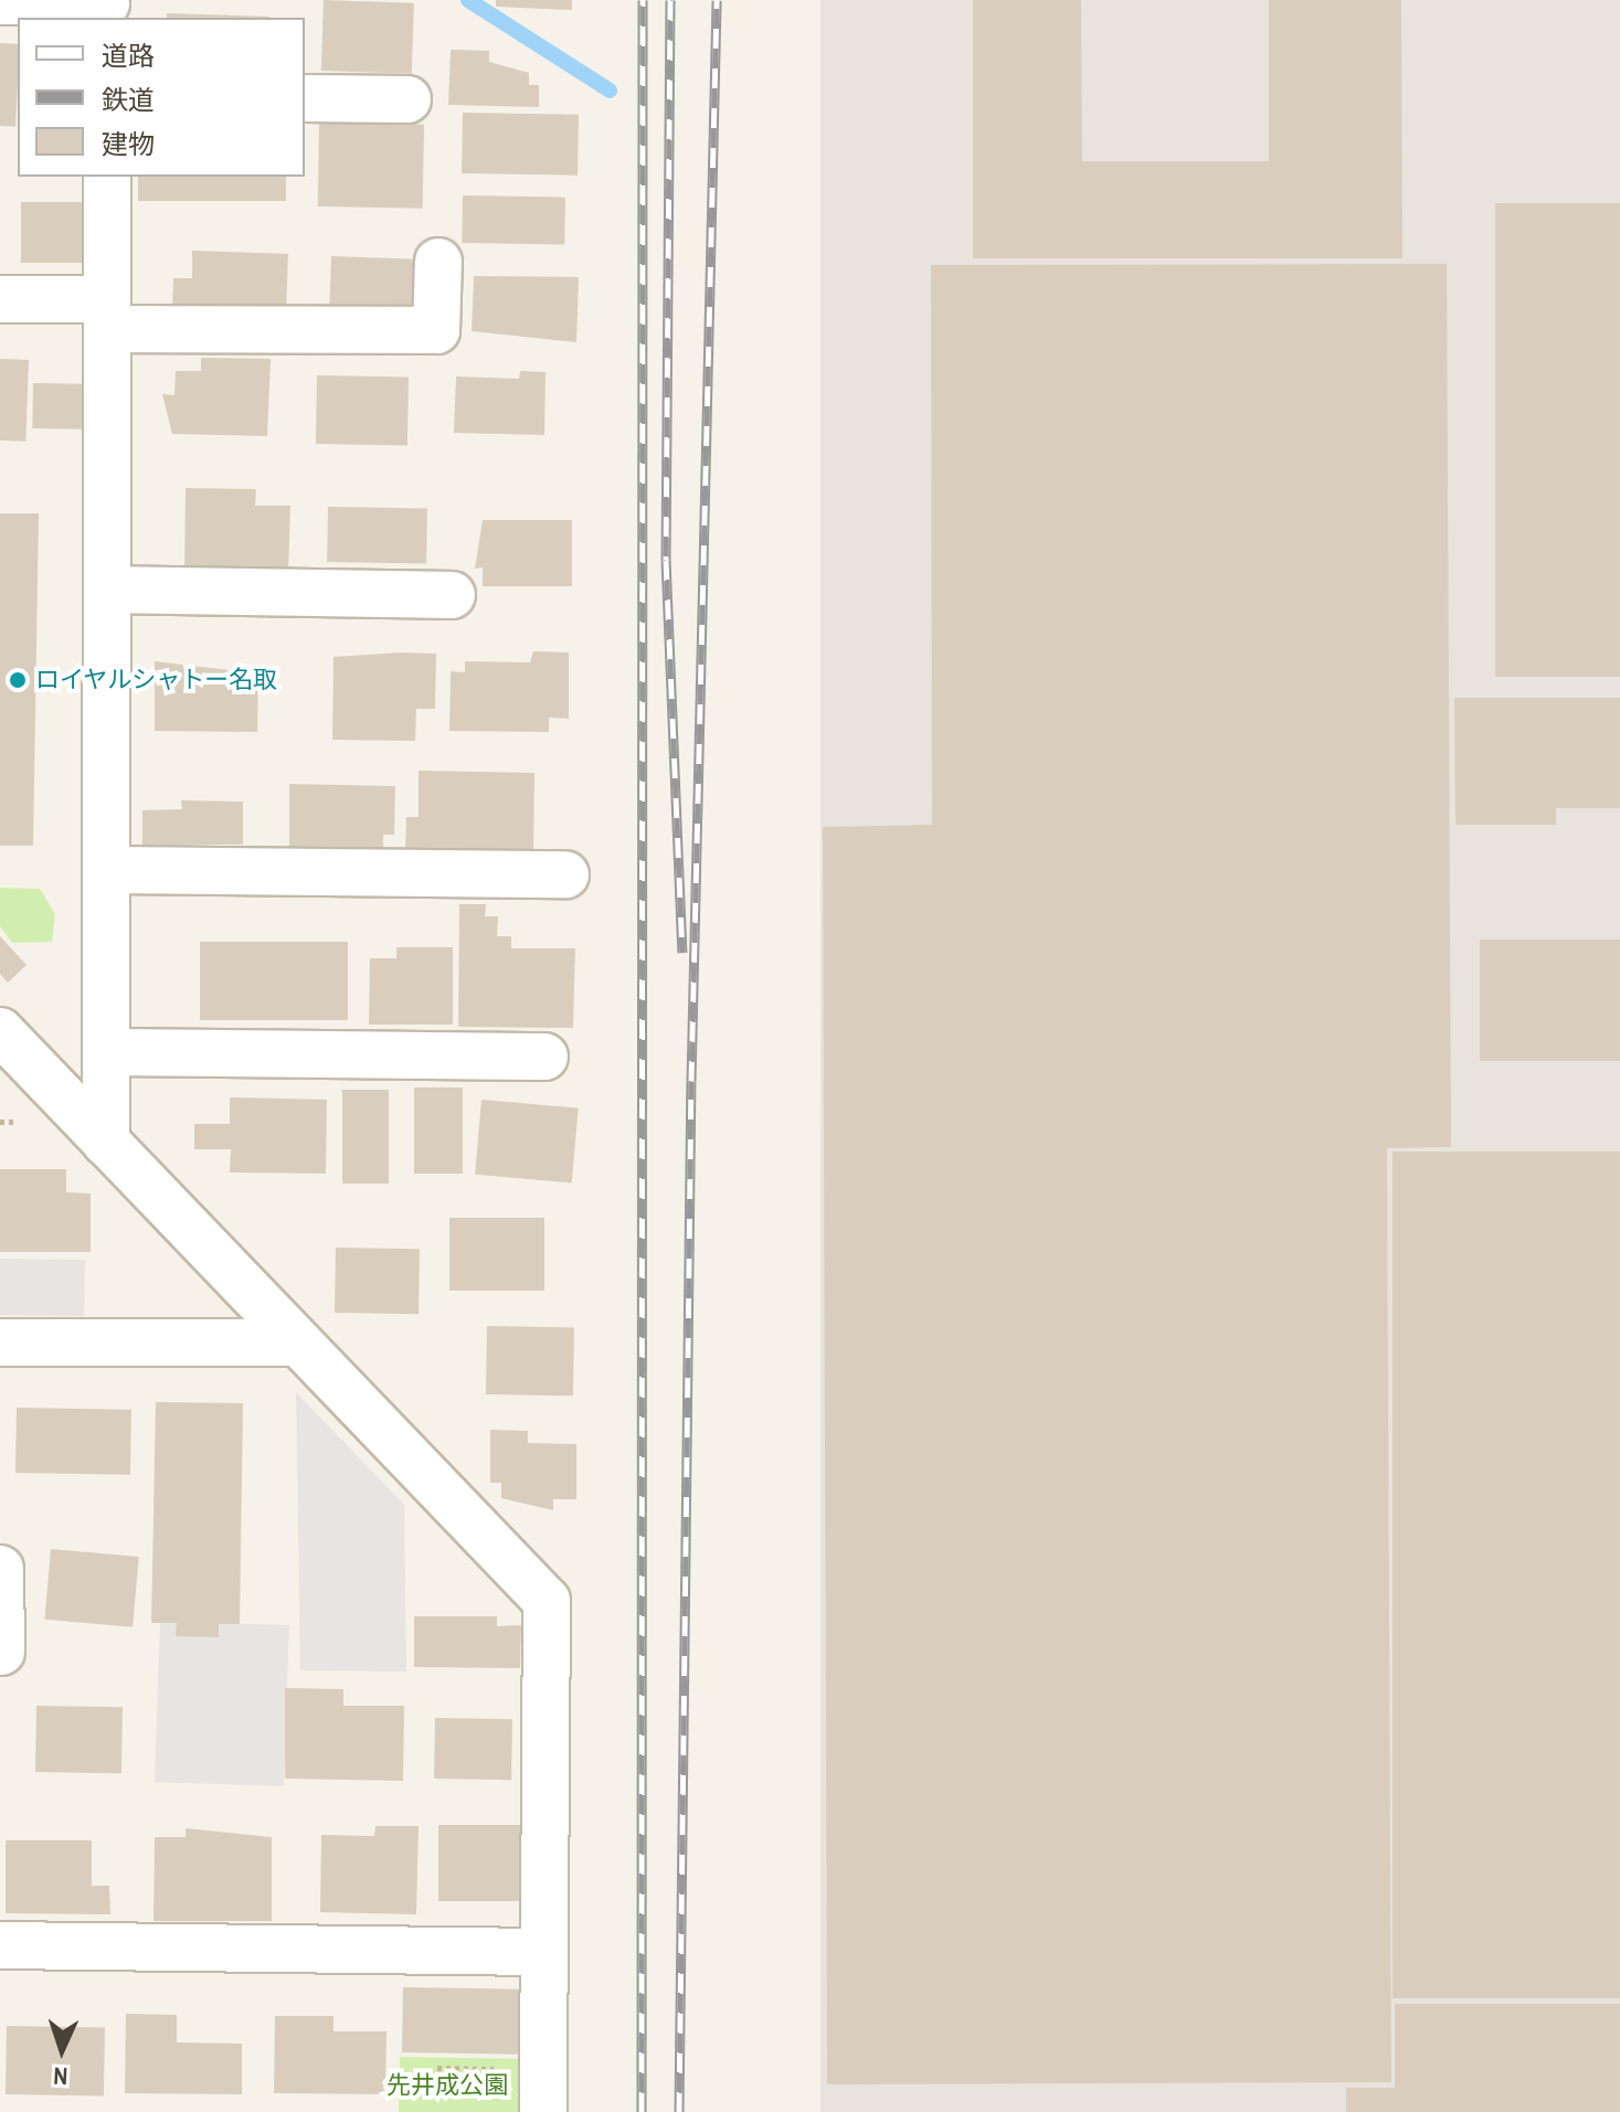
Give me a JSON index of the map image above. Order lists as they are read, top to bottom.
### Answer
{
  "parks": ["先井成公園"],
  "places": ["ロイヤルシャトー名取"],
  "legend": ["道路", "鉄道", "建物"],
  "north": "bottom"
}
